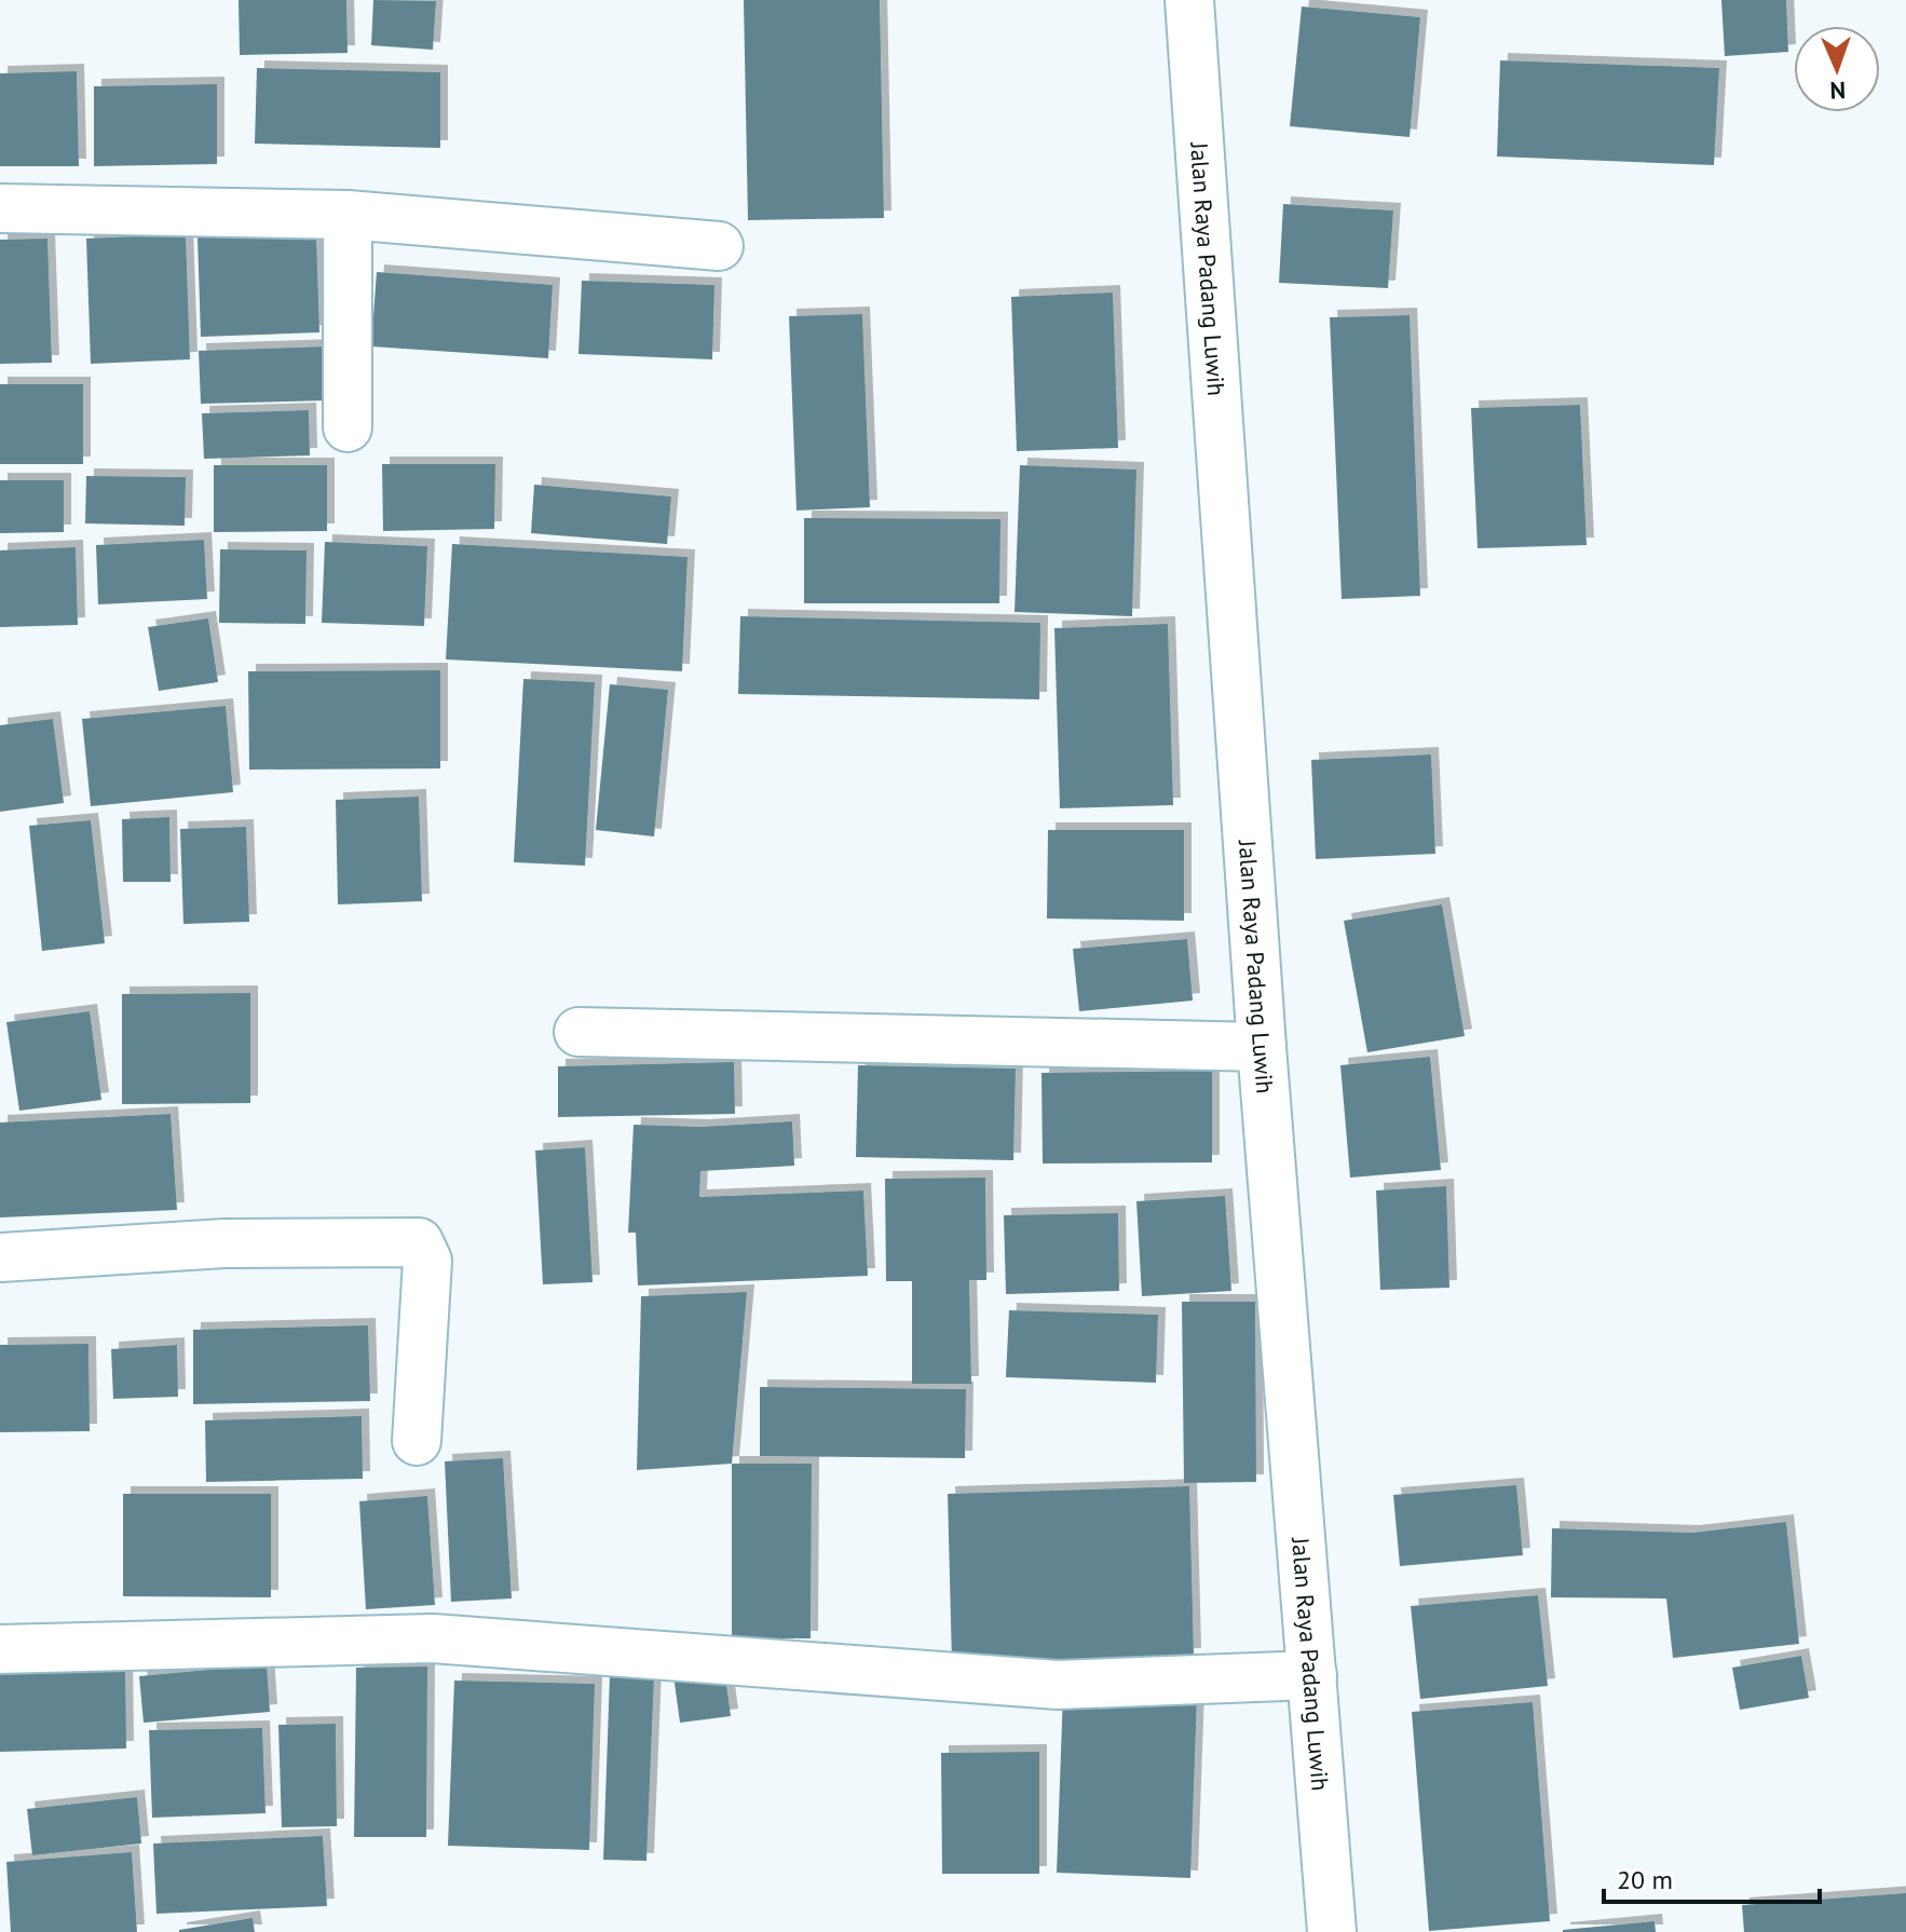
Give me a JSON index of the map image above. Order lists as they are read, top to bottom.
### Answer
{
  "streets": {
    "street": ["Jalan Raya Padang Luwih"]
  },
  "scale_bar": "20 m",
  "north": "bottom"
}
